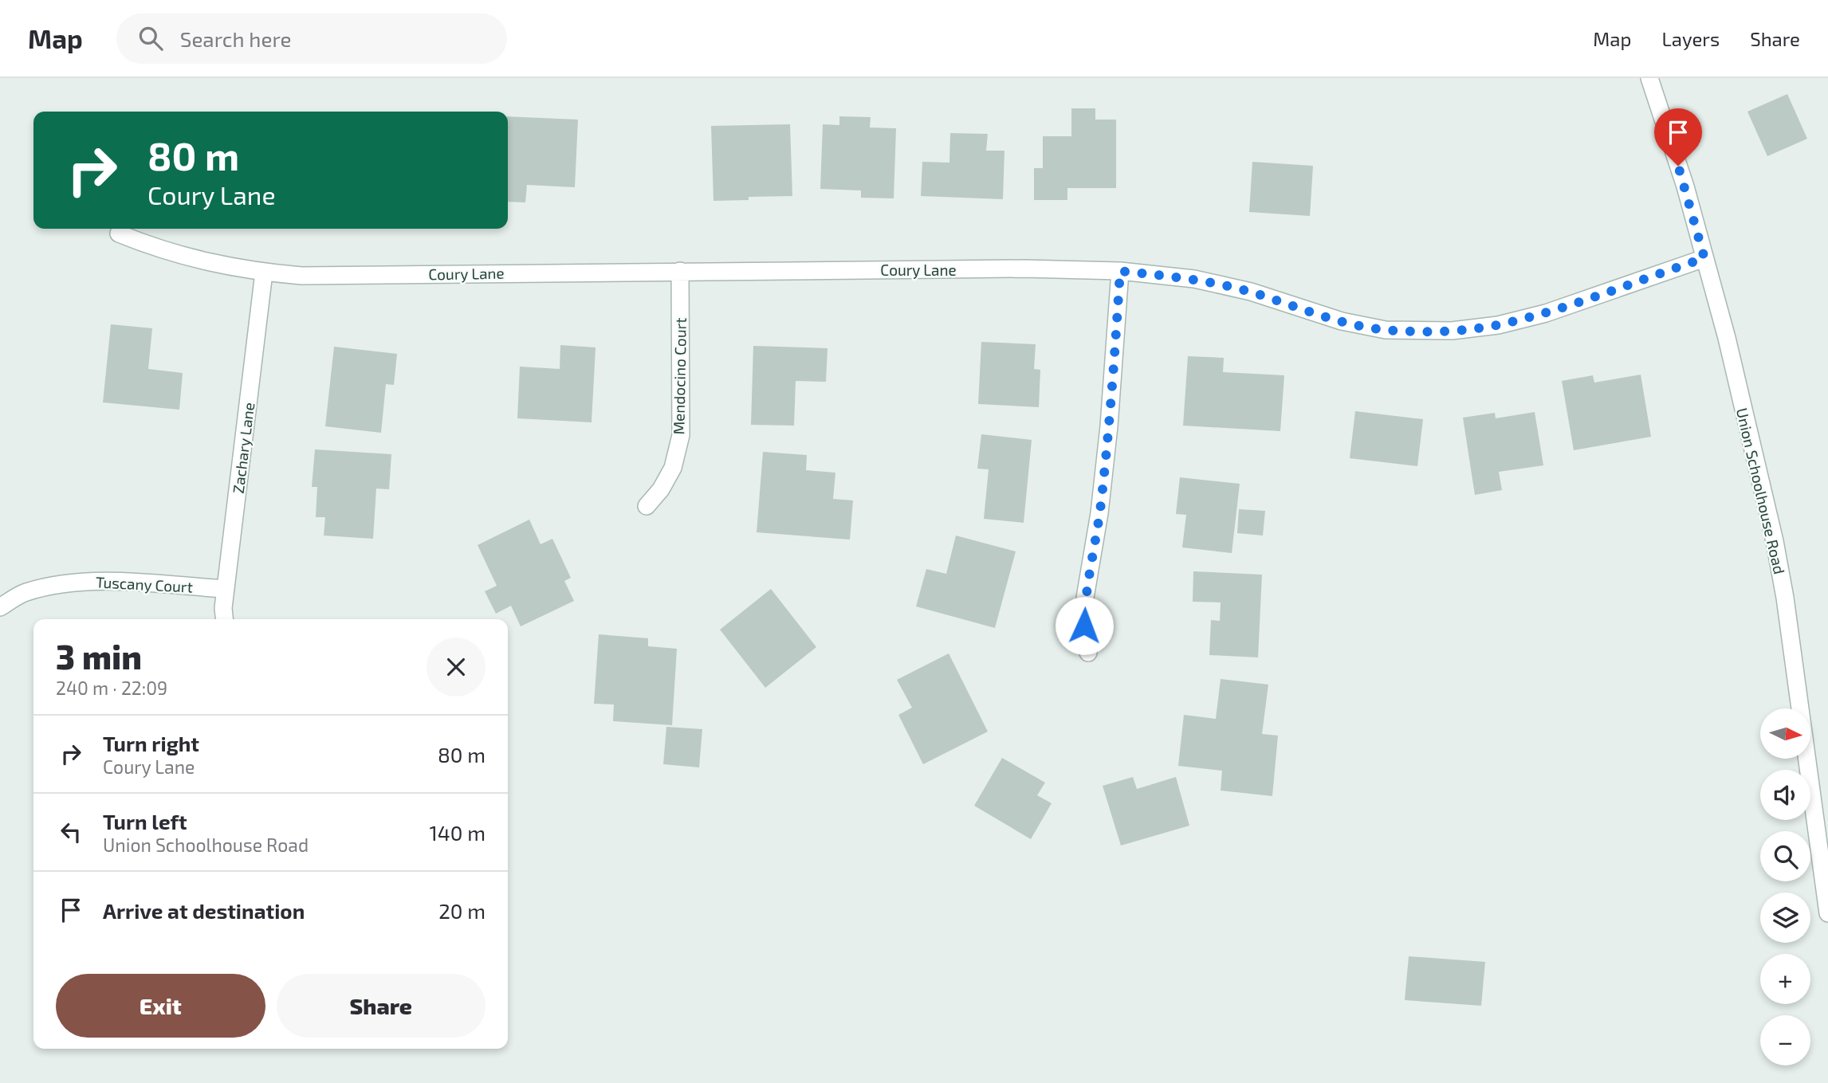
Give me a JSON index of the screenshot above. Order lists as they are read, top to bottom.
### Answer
{
  "streets": {
    "street": [
      "Coury Lane",
      "Mendocino Court",
      "Zachary Lane",
      "Union Schoolhouse Road",
      "Tuscany Court"
    ]
  },
  "crossings": [
    ["Coury Lane", "Mendocino Court"],
    ["Coury Lane", "Zachary Lane"],
    ["Coury Lane", "Union Schoolhouse Road"],
    ["Zachary Lane", "Tuscany Court"]
  ],
  "north": "right",
  "page": {
    "header": "Map",
    "search": "Search here",
    "nav": ["Map", "Layers", "Share"],
    "turn": ["80 m", "Coury Lane"],
    "heading": ["3 min", "240 m · 22:09"],
    "map_buttons": ["+", "−"],
    "list": [
      {
        "name": "Turn right",
        "note": "Coury Lane",
        "value": "80 m"
      },
      {
        "name": "Turn left",
        "note": "Union Schoolhouse Road",
        "value": "140 m"
      },
      {
        "name": "Arrive at destination",
        "value": "20 m"
      }
    ],
    "buttons": ["Exit", "Share"]
  }
}
